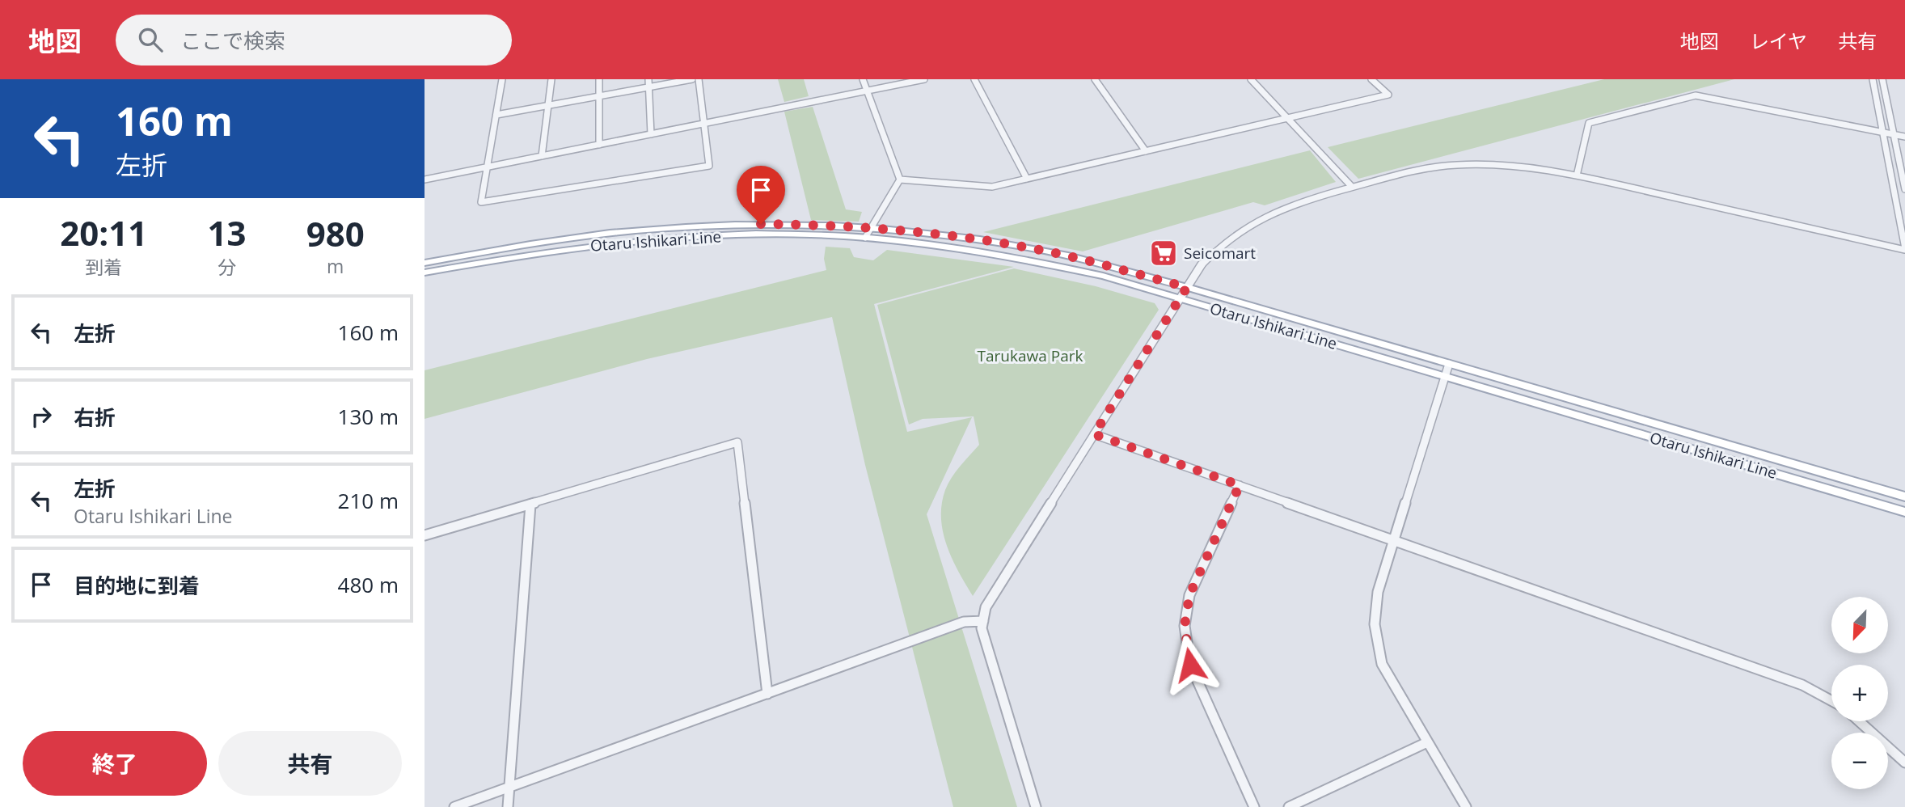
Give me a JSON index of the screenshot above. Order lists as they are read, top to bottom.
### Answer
{
  "streets": {
    "main road": ["Otaru Ishikari Line"]
  },
  "parks": ["Tarukawa Park"],
  "places": {
    "supermarket": ["Seicomart"]
  },
  "north": "bottom left",
  "page": {
    "header": "地図",
    "search": "ここで検索",
    "nav": ["地図", "レイヤ", "共有"],
    "turn": ["160 m", "左折"],
    "eta": [
      "20:11",
      "到着",
      "13",
      "分",
      "980",
      "m"
    ],
    "list": [
      {
        "name": "左折",
        "value": "160 m"
      },
      {
        "name": "右折",
        "value": "130 m"
      },
      {
        "name": "左折",
        "note": "Otaru Ishikari Line",
        "value": "210 m"
      },
      {
        "name": "目的地に到着",
        "value": "480 m"
      }
    ],
    "map_buttons": ["+", "−"],
    "buttons": ["終了", "共有"]
  }
}
